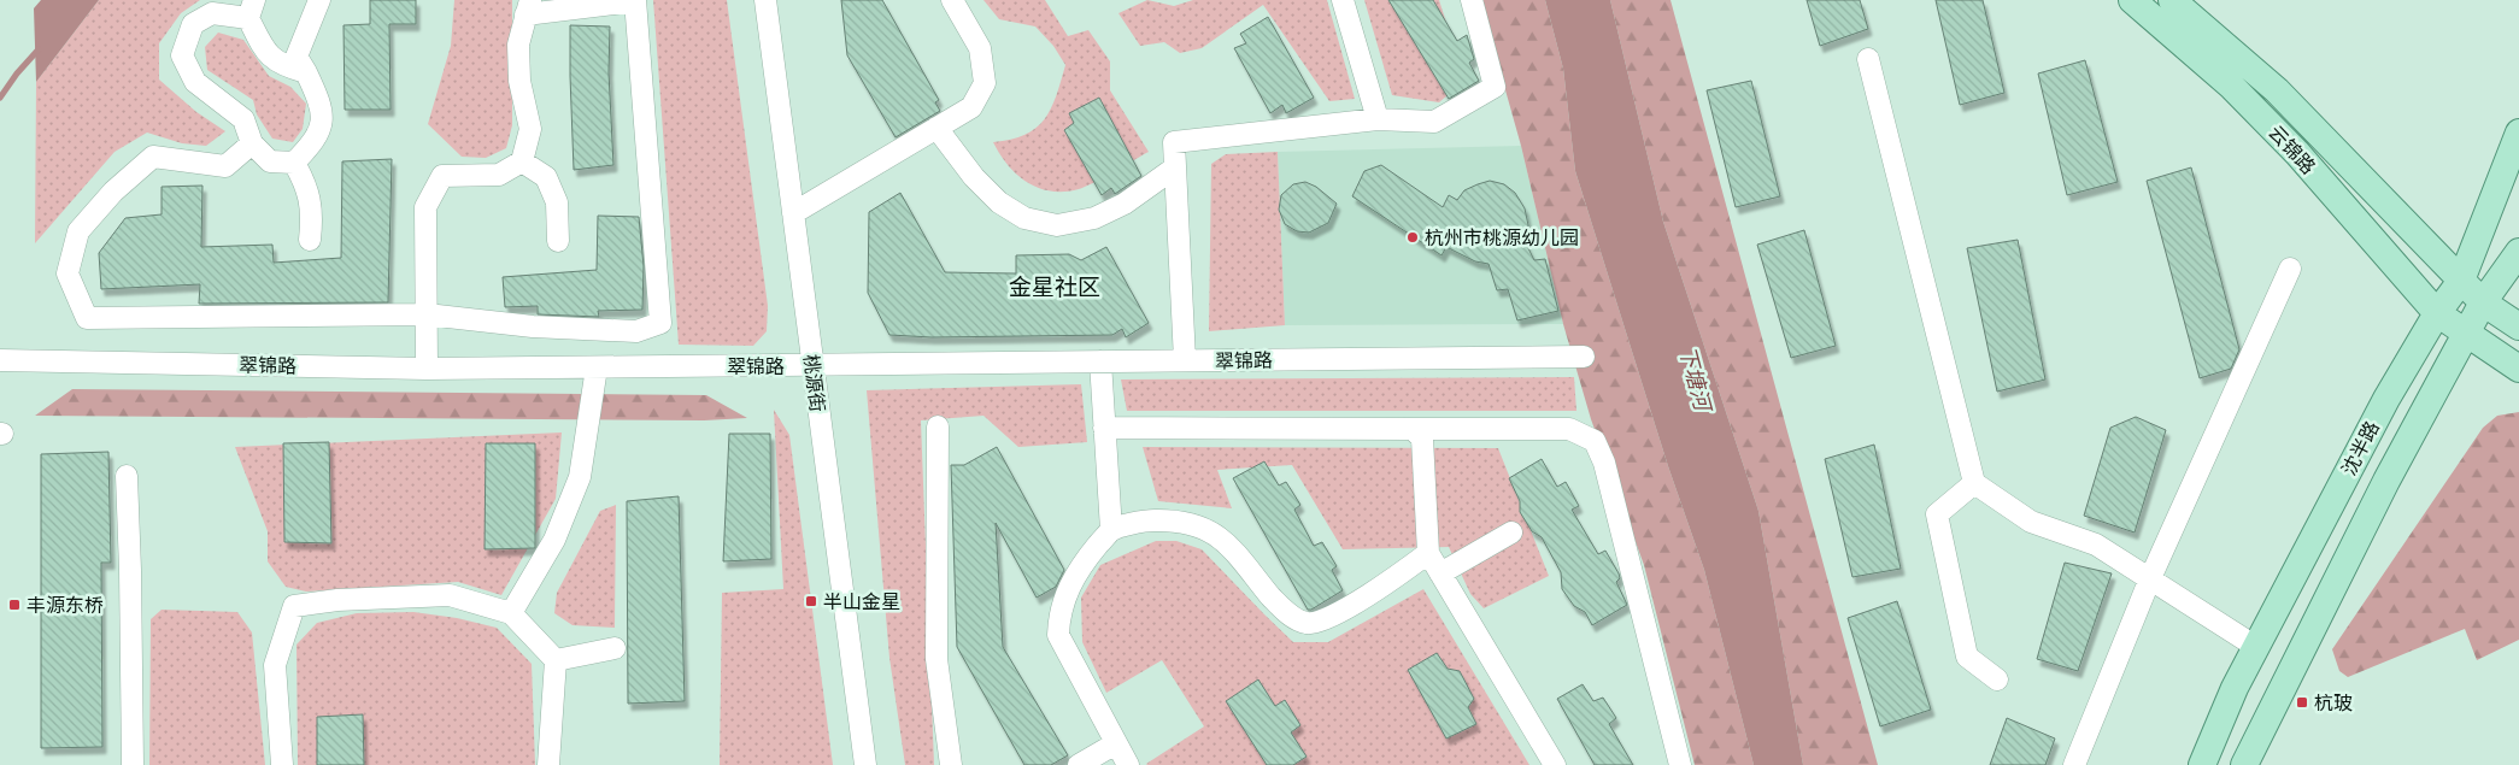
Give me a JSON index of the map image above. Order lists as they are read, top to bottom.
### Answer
{
  "streets": {
    "main road": ["云锦路", "沈半路"],
    "street": ["翠锦路", "桃源街"]
  },
  "crossings": [
    ["云锦路", "沈半路"],
    ["翠锦路", "桃源街"]
  ],
  "districts": ["金星社区"],
  "water": ["下塘河"],
  "places": {
    "other": ["杭州市桃源幼儿园"],
    "transit": ["半山金星", "丰源东桥", "杭玻"]
  }
}
